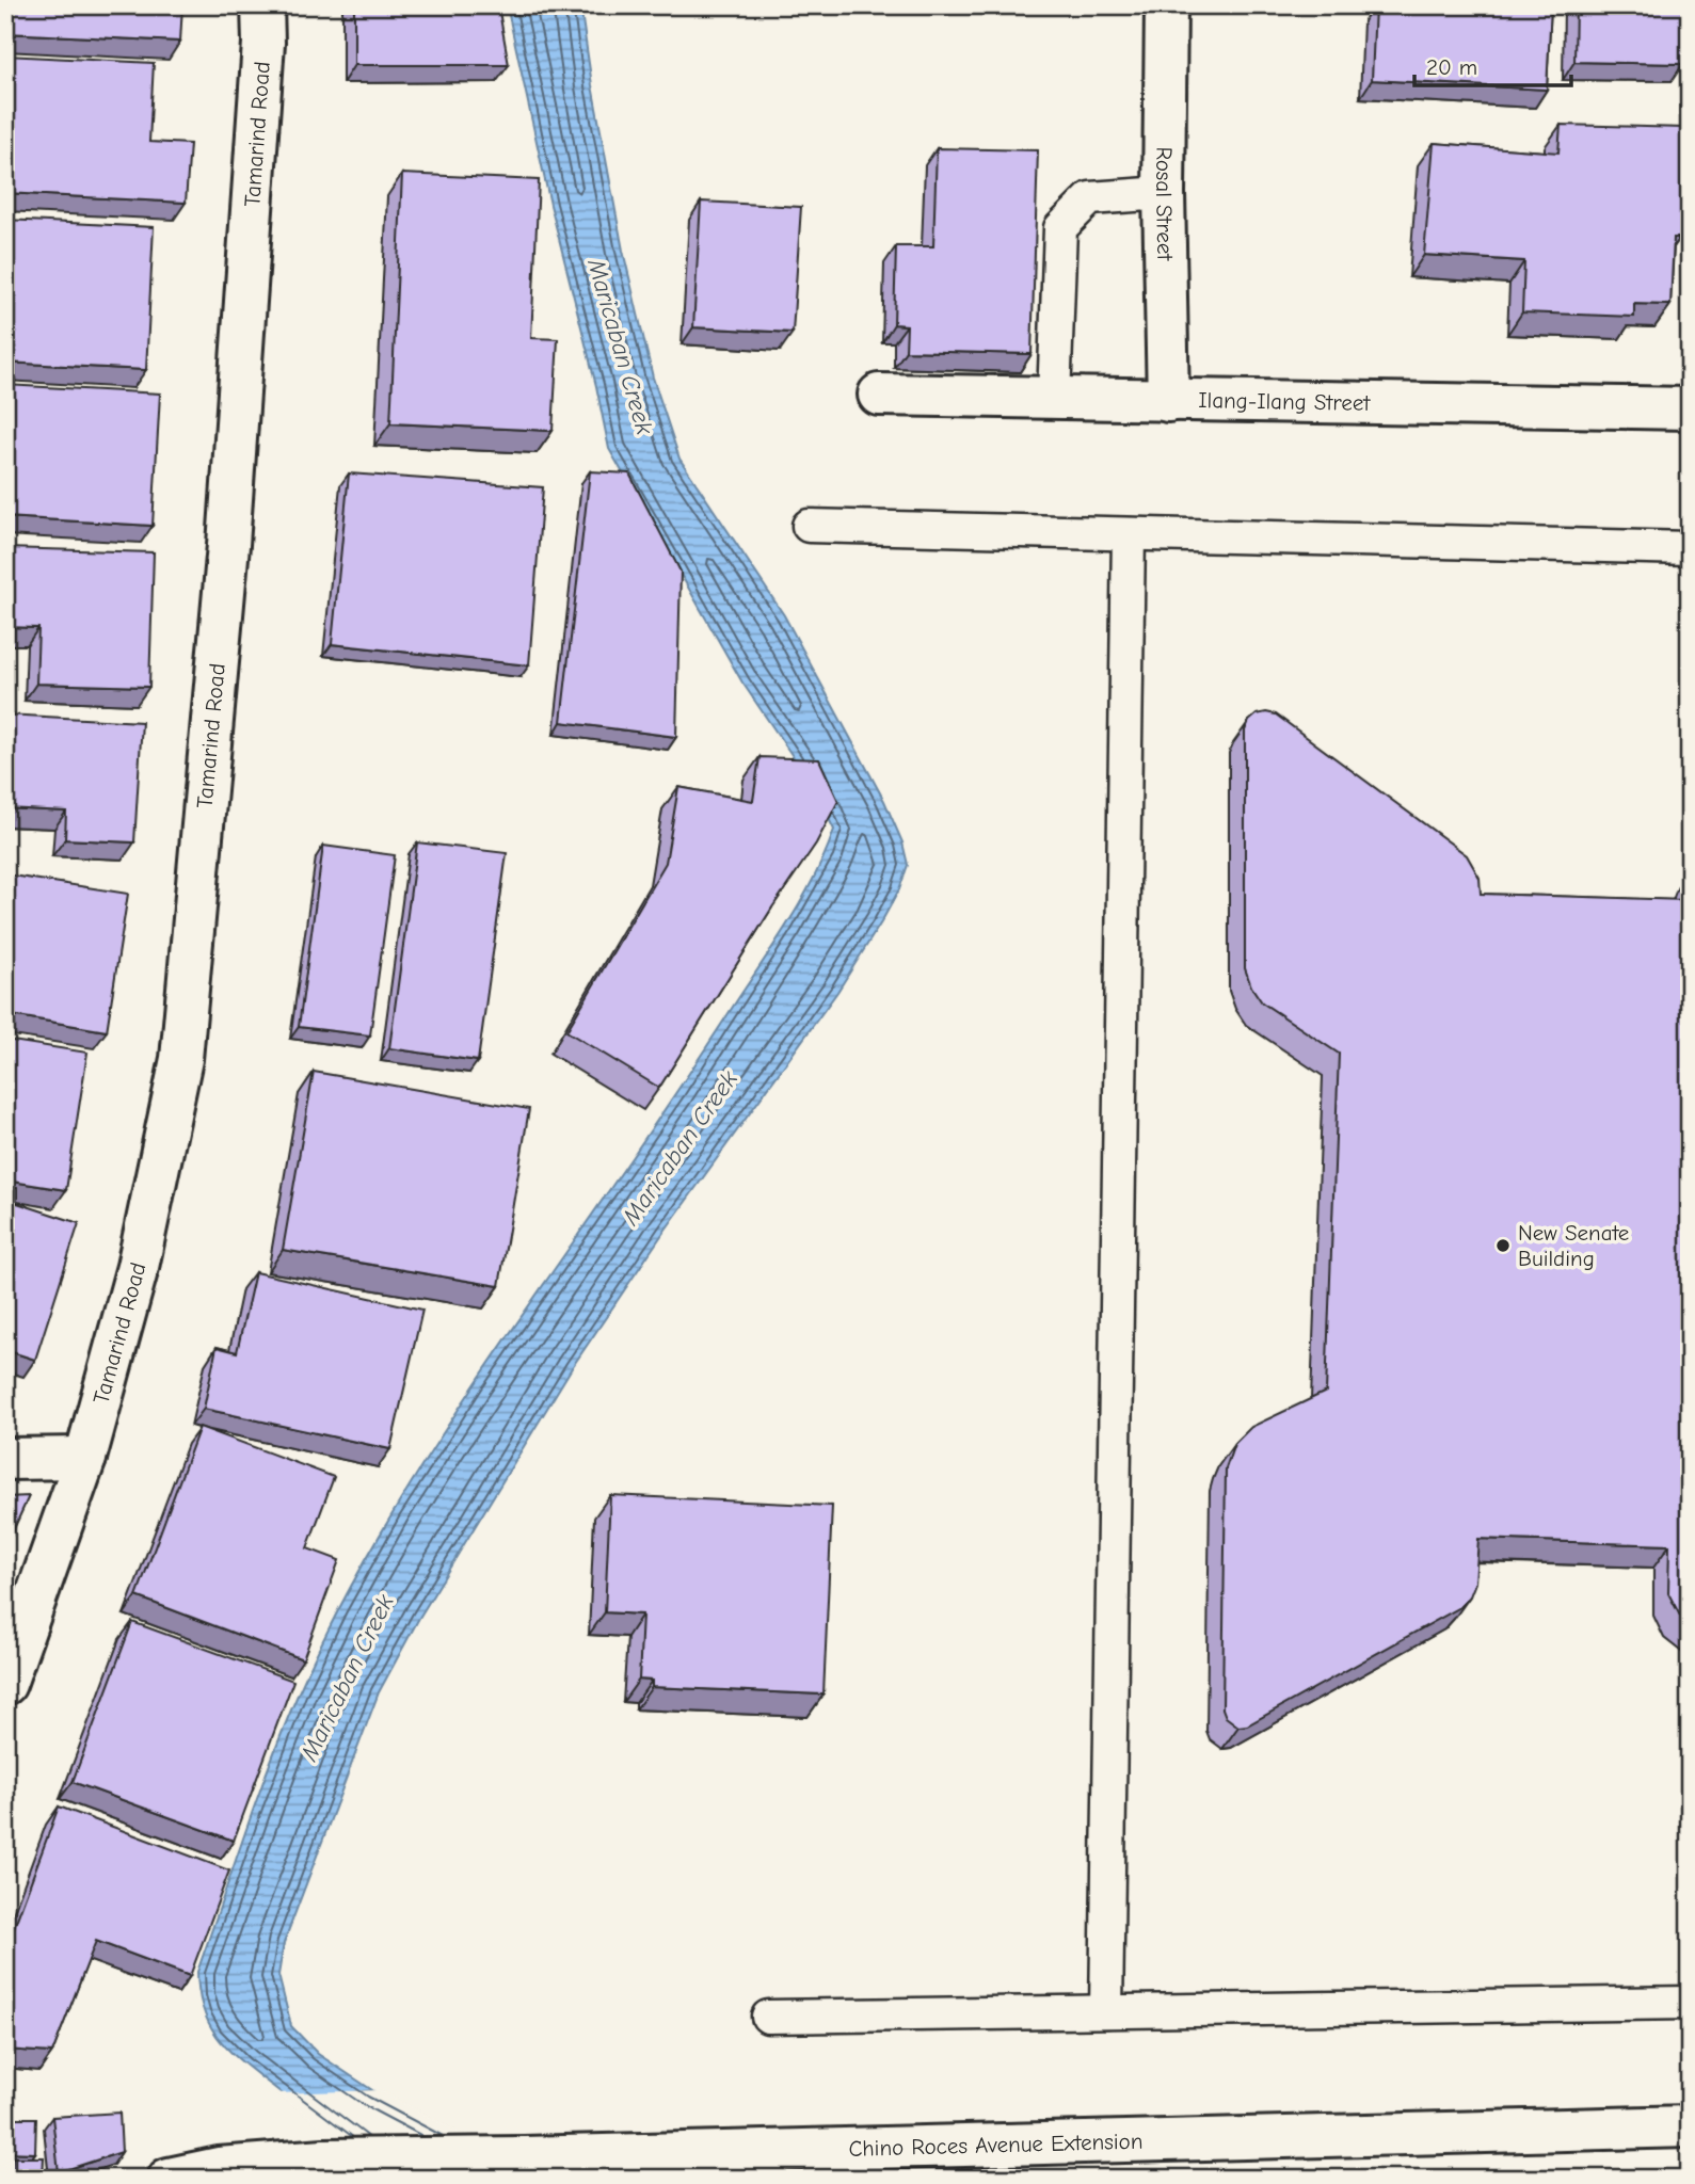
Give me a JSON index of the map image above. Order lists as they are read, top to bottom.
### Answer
{
  "streets": {
    "street": [
      "Tamarind Road",
      "Rosal Street",
      "Ilang-Ilang Street",
      "Chino Roces Avenue Extension"
    ]
  },
  "crossings": [
    ["Rosal Street", "Ilang-Ilang Street"]
  ],
  "water": ["Maricaban Creek"],
  "places": ["New Senate Building"],
  "scale_bar": "20 m"
}
